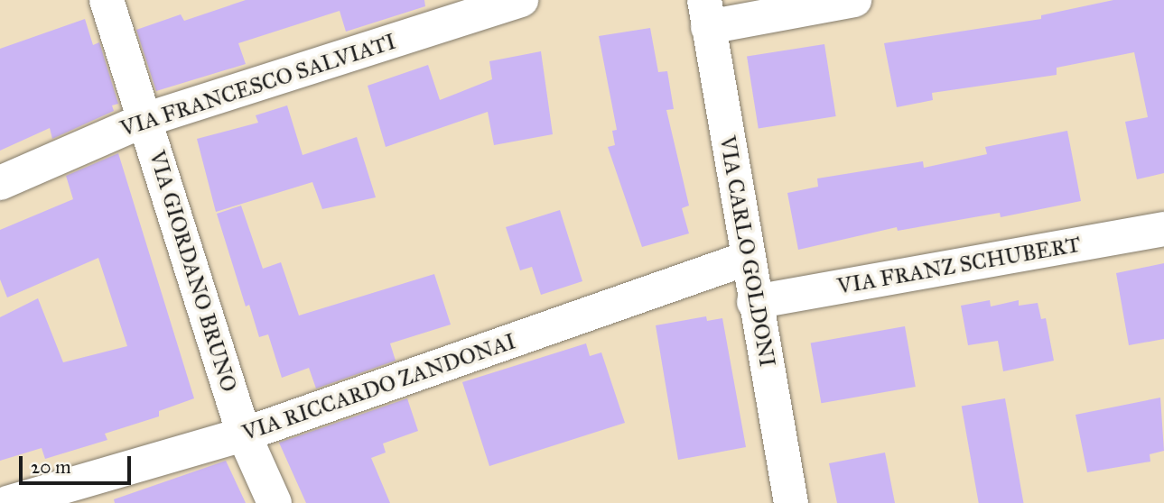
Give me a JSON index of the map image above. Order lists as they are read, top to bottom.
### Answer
{
  "streets": {
    "street": [
      "VIA FRANCESCO SALVIATI",
      "VIA CARLO GOLDONI",
      "VIA FRANZ SCHUBERT",
      "VIA GIORDANO BRUNO",
      "VIA RICCARDO ZANDONAI"
    ]
  },
  "crossings": [
    ["VIA FRANCESCO SALVIATI", "VIA GIORDANO BRUNO"],
    ["VIA CARLO GOLDONI", "VIA FRANZ SCHUBERT"],
    ["VIA CARLO GOLDONI", "VIA RICCARDO ZANDONAI"],
    ["VIA GIORDANO BRUNO", "VIA RICCARDO ZANDONAI"]
  ],
  "scale_bar": "20 m"
}
